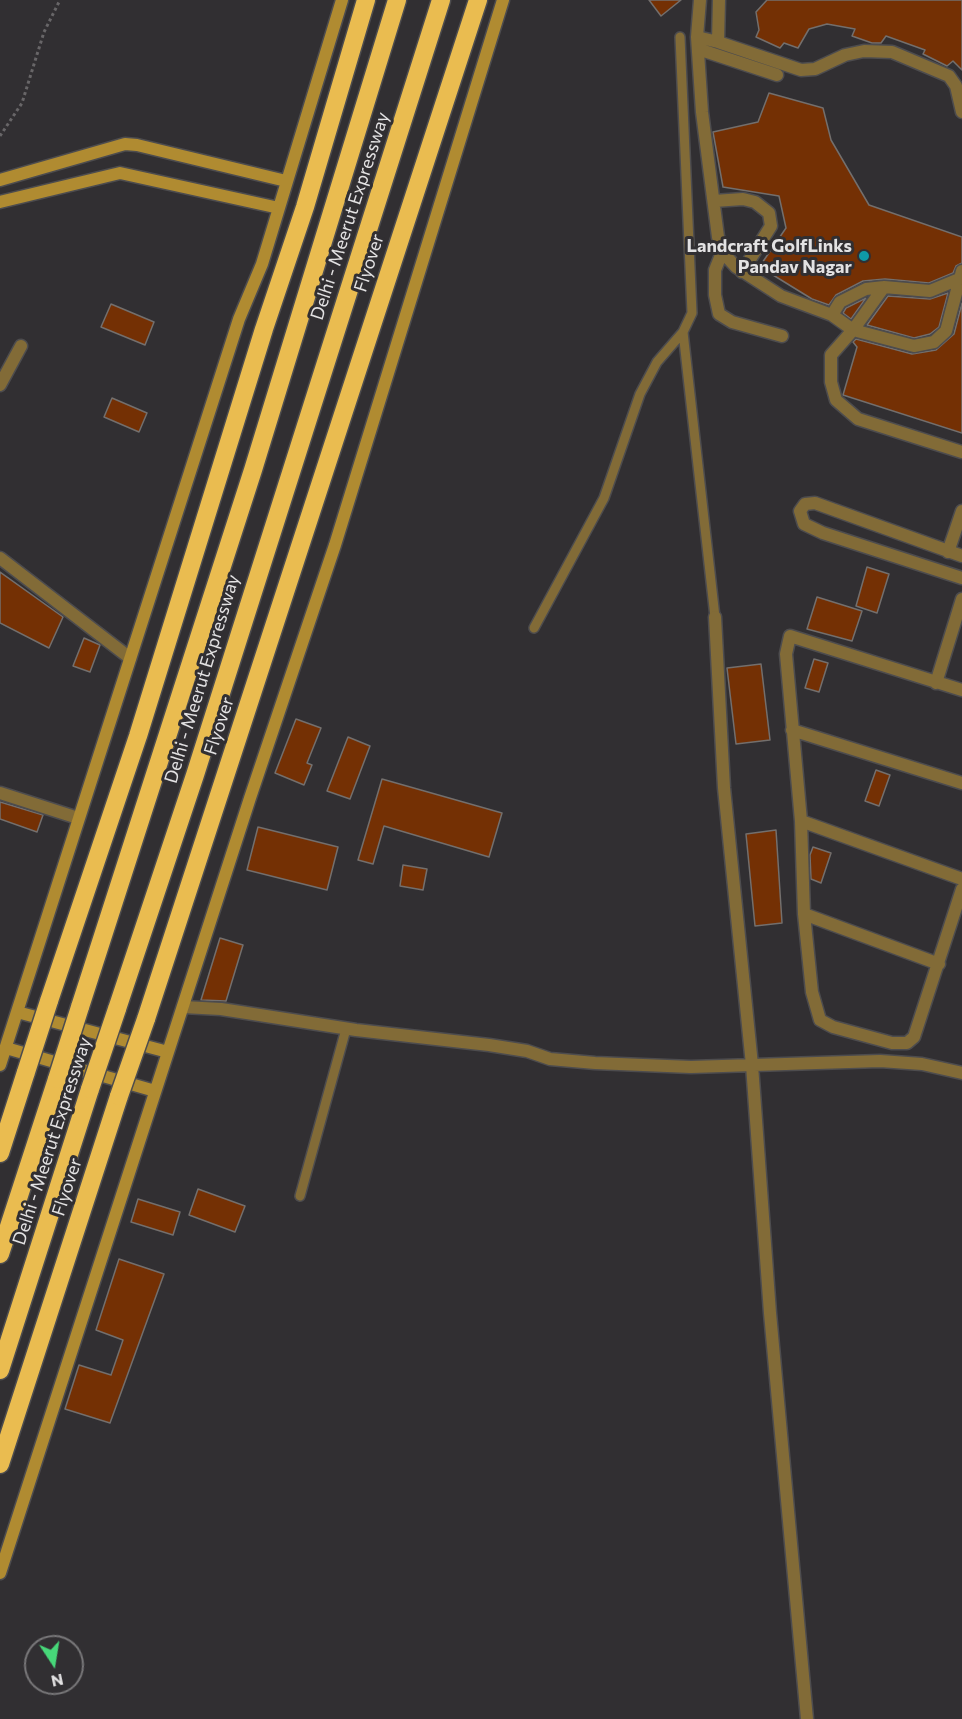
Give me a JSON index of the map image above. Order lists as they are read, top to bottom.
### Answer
{
  "streets": {
    "highway": ["Delhi - Meerut Expressway", "Flyover"]
  },
  "places": ["Landcraft GolfLinks Pandav Nagar"],
  "north": "bottom"
}
